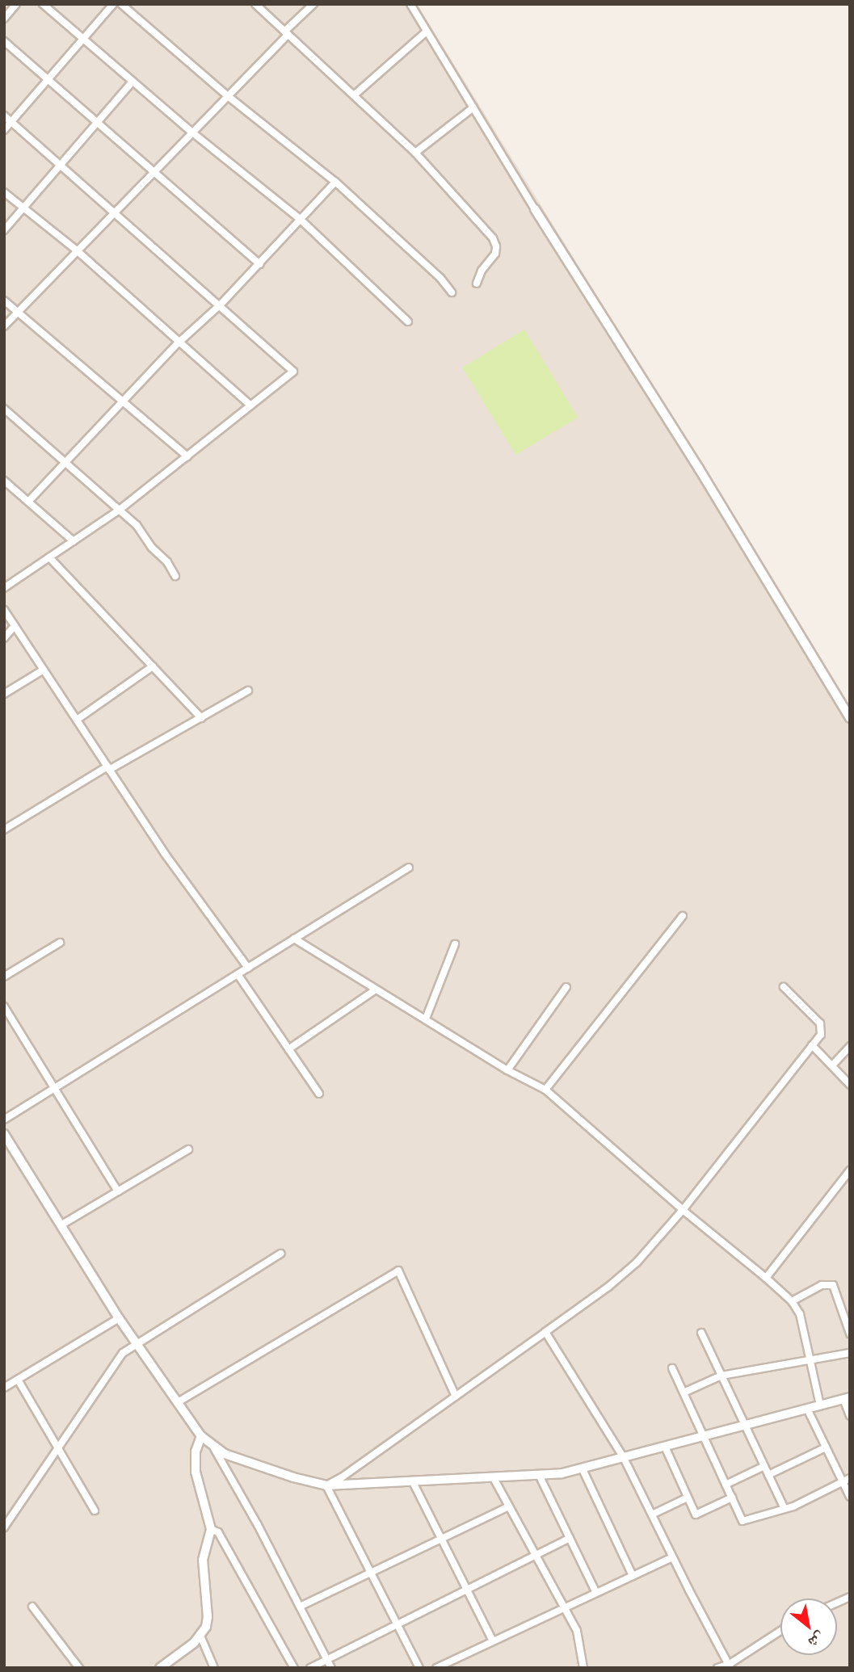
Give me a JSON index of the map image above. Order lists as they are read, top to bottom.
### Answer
{
  "north": "bottom right"
}
